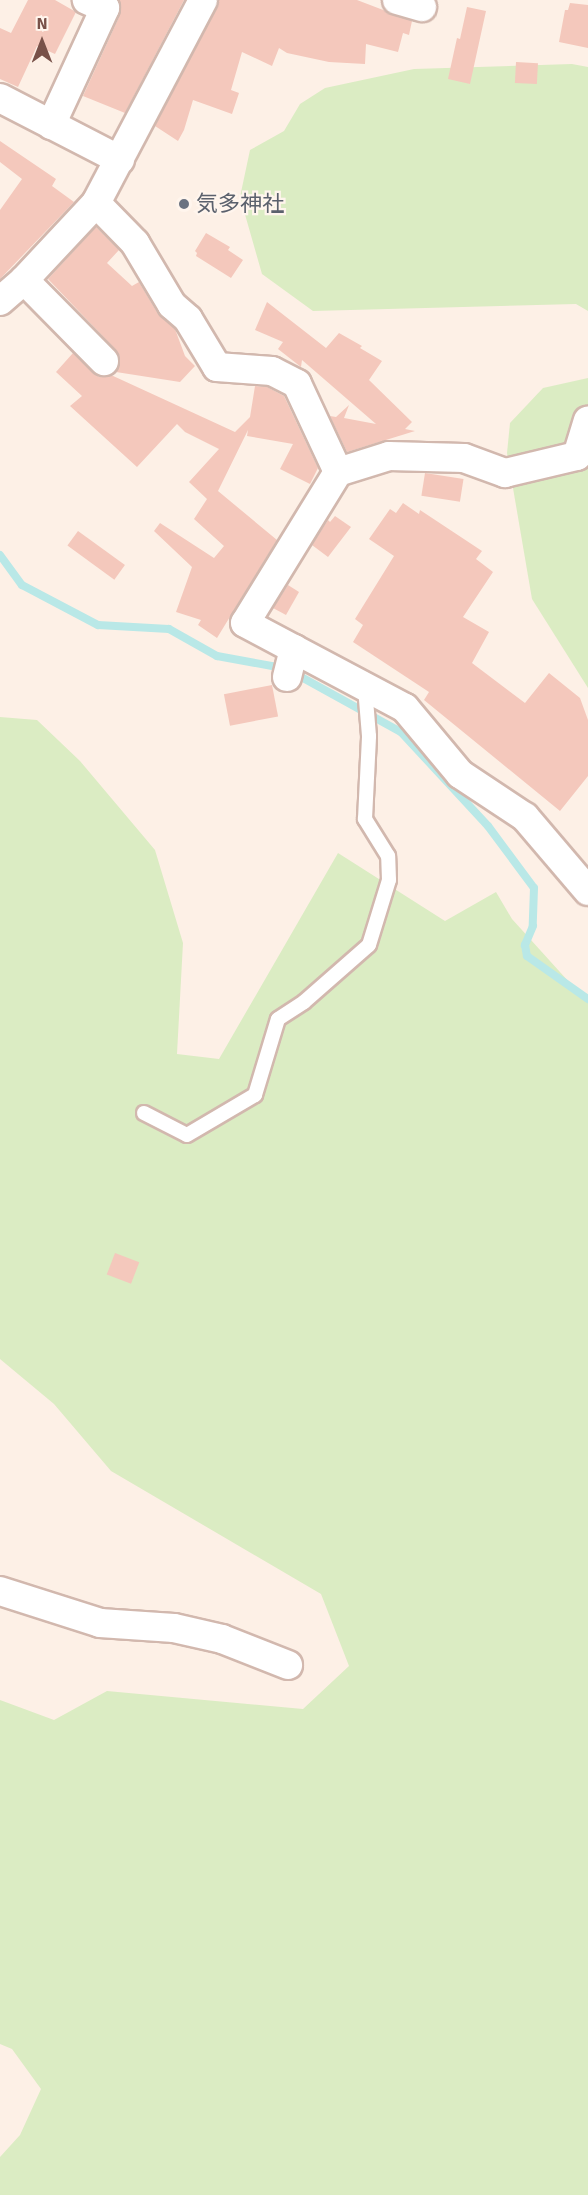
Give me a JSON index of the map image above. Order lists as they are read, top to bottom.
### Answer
{
  "places": ["気多神社"],
  "north": "top"
}
